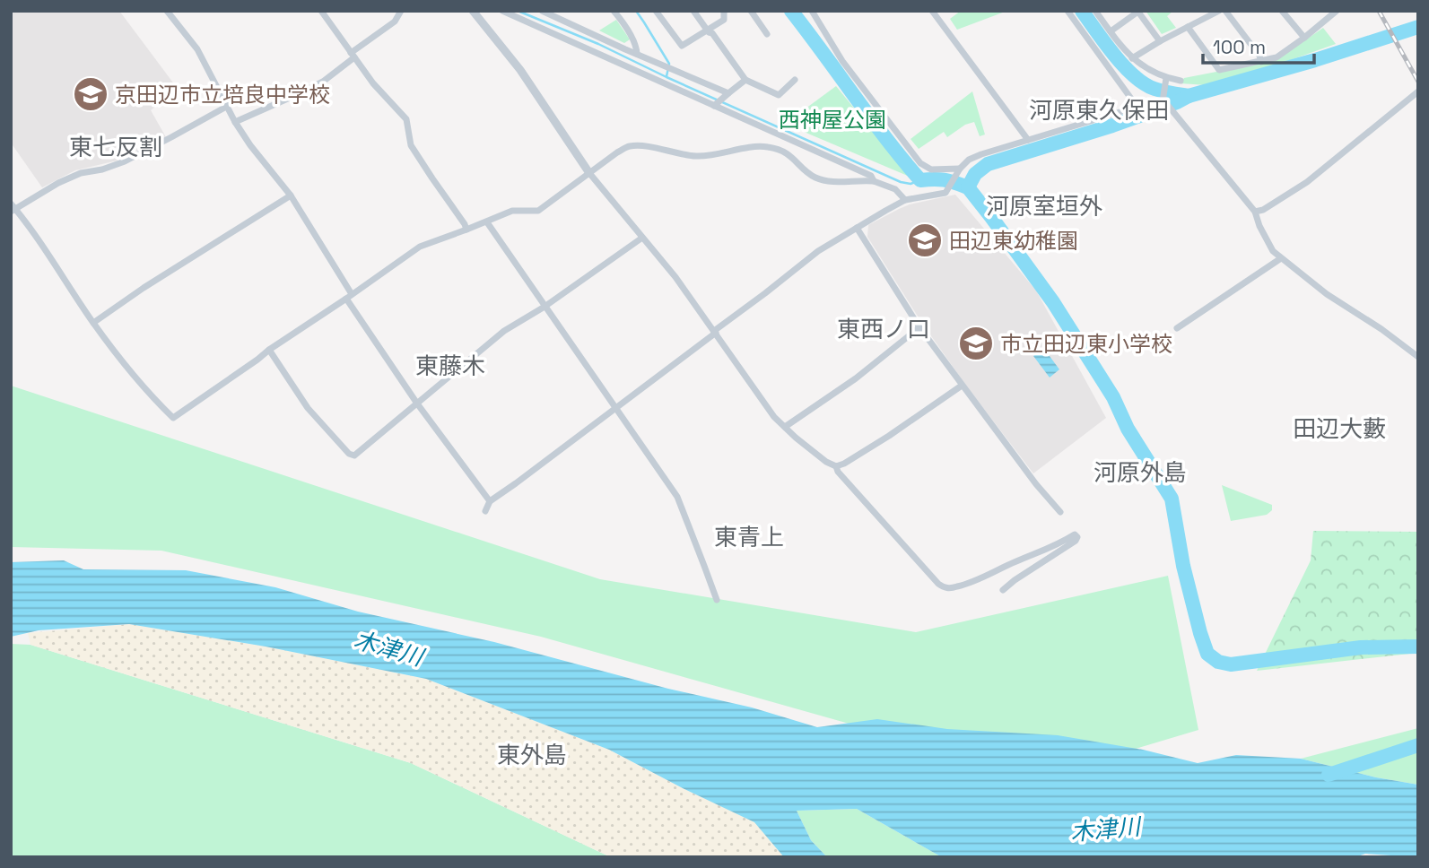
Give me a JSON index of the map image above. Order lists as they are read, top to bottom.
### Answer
{
  "districts": [
    "河原東久保田",
    "東七反割",
    "河原室垣外",
    "東西ノ口",
    "東藤木",
    "田辺大藪",
    "河原外島",
    "東青上",
    "東外島"
  ],
  "water": ["木津川"],
  "parks": ["西神屋公園"],
  "places": {
    "school or university": ["京田辺市立培良中学校", "田辺東幼稚園", "市立田辺東小学校"]
  },
  "scale_bar": "100 m"
}
